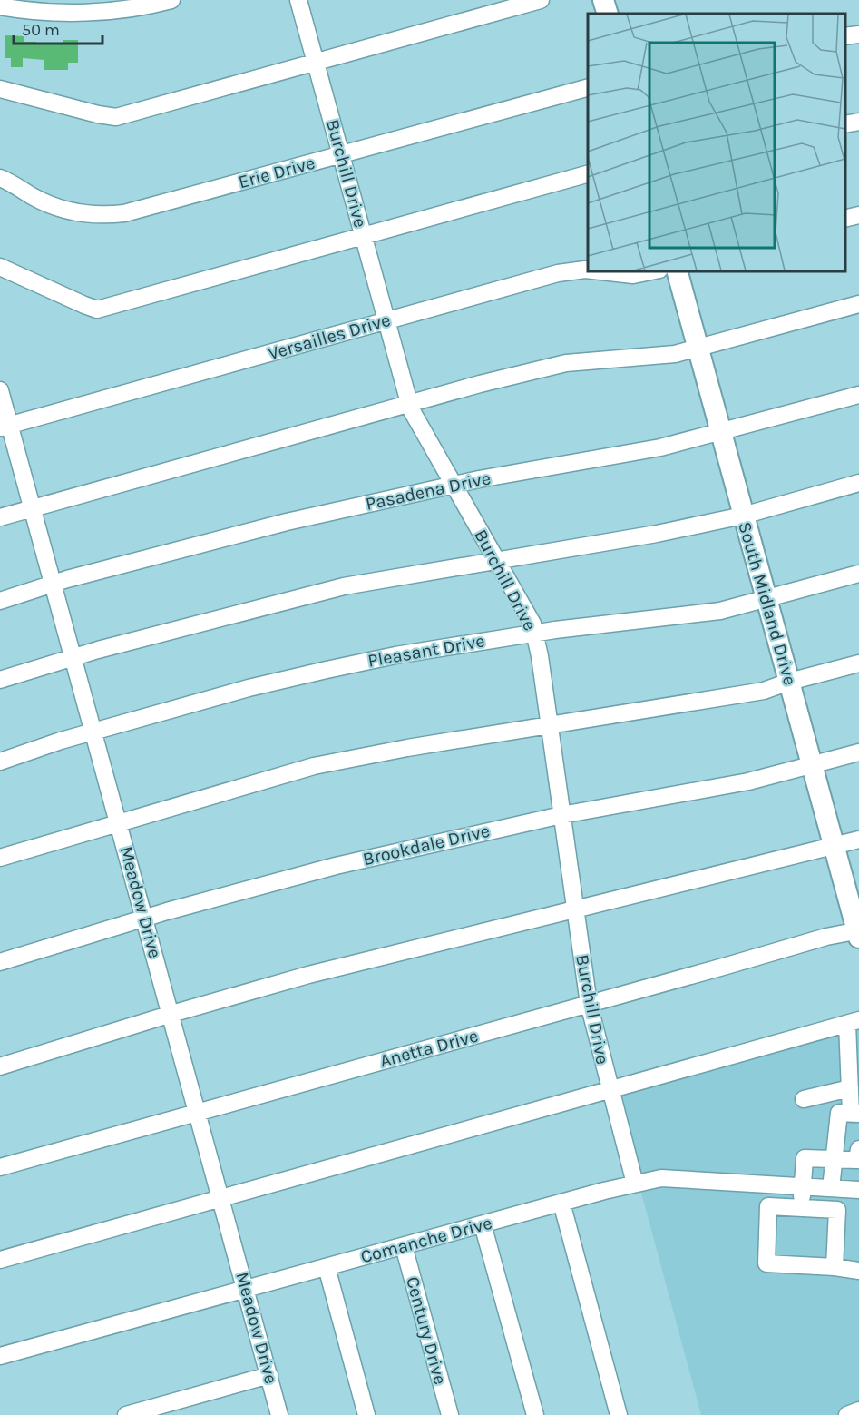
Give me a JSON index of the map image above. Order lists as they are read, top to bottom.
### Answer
{
  "streets": {
    "main road": ["South Midland Drive"],
    "street": [
      "Erie Drive",
      "Burchill Drive",
      "Versailles Drive",
      "Pasadena Drive",
      "Pleasant Drive",
      "Brookdale Drive",
      "Meadow Drive",
      "Anetta Drive",
      "Comanche Drive",
      "Century Drive"
    ]
  },
  "crossings": [
    ["Erie Drive", "Burchill Drive"],
    ["Burchill Drive", "Versailles Drive"],
    ["Burchill Drive", "Pasadena Drive"],
    ["Burchill Drive", "Pleasant Drive"],
    ["Burchill Drive", "Brookdale Drive"],
    ["Burchill Drive", "Anetta Drive"],
    ["Burchill Drive", "Comanche Drive"],
    ["Versailles Drive", "Meadow Drive"],
    ["Pasadena Drive", "South Midland Drive"],
    ["Pasadena Drive", "Meadow Drive"],
    ["South Midland Drive", "Pleasant Drive"],
    ["South Midland Drive", "Brookdale Drive"],
    ["South Midland Drive", "Anetta Drive"],
    ["Pleasant Drive", "Meadow Drive"],
    ["Brookdale Drive", "Meadow Drive"],
    ["Meadow Drive", "Anetta Drive"],
    ["Meadow Drive", "Comanche Drive"],
    ["Comanche Drive", "Century Drive"]
  ],
  "scale_bar": "50 m"
}
